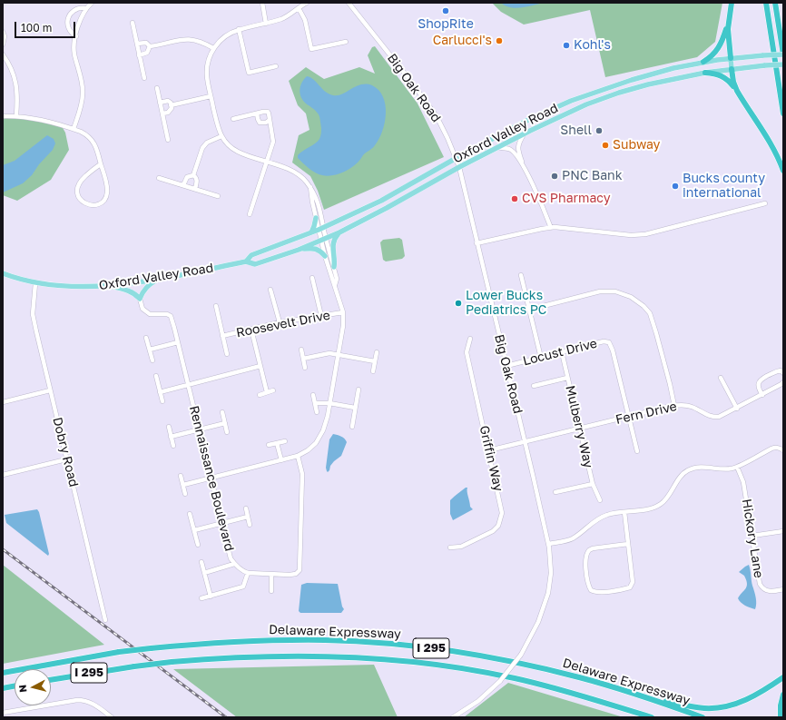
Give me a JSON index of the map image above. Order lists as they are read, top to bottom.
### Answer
{
  "streets": {
    "highway": ["Delaware Expressway", "I 295"],
    "main road": ["Oxford Valley Road"],
    "street": [
      "Big Oak Road",
      "Roosevelt Drive",
      "Locust Drive",
      "Fern Drive",
      "Mulberry Way",
      "Dobry Road",
      "Griffin Way",
      "Rennaissance Boulevard",
      "Hickory Lane"
    ]
  },
  "crossings": [
    ["Big Oak Road", "Oxford Valley Road"],
    ["Big Oak Road", "Locust Drive"],
    ["Big Oak Road", "Fern Drive"],
    ["Oxford Valley Road", "Dobry Road"],
    ["Locust Drive", "Fern Drive"],
    ["Locust Drive", "Mulberry Way"],
    ["Fern Drive", "Mulberry Way"],
    ["Fern Drive", "Griffin Way"],
    ["Delaware Expressway", "I 295"]
  ],
  "places": [
    "ShopRite",
    "Carlucci's",
    "Kohl's",
    "Shell",
    "Subway",
    "PNC Bank",
    "Bucks county international",
    "CVS Pharmacy",
    "Lower Bucks Pediatrics PC"
  ],
  "scale_bar": "100 m",
  "north": "left"
}
